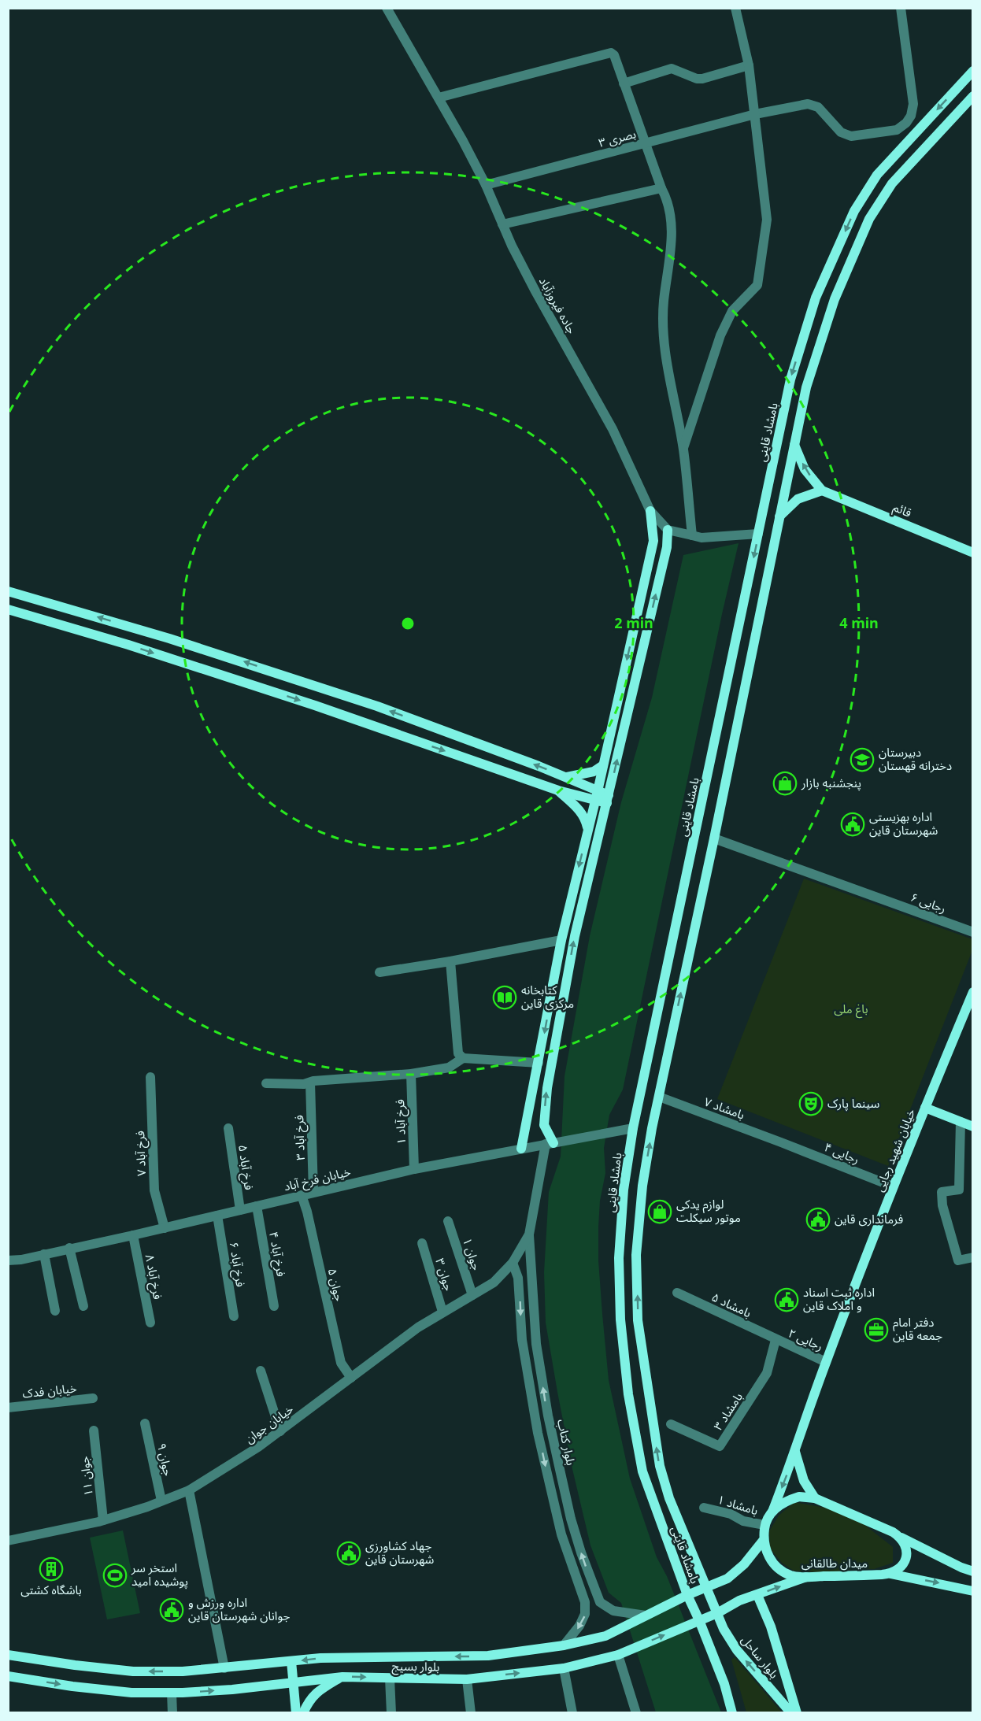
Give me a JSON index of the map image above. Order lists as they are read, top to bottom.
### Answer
{
  "streets": {
    "main road": [
      "بامشاد قاینی",
      "قائم",
      "خیابان شهید رجایی",
      "میدان طالقانی",
      "بلوار ساحل",
      "بلوار بسیج"
    ],
    "street": [
      "بصری ۳",
      "جاده فیروزآباد",
      "رجایی ۶",
      "بامشاد ۷",
      "فرخ آباد ۱",
      "فرخ آباد ۳",
      "فرخ آباد ۷",
      "رجایی ۴",
      "فرخ آباد ۵",
      "خیابان فرخ آباد",
      "فرخ آباد ۴",
      "جوان ۱",
      "فرخ آباد ۶",
      "جوان ۳",
      "فرخ آباد ۸",
      "جوان ۵",
      "بامشاد ۵",
      "رجایی ۲",
      "خیابان فدک",
      "بامشاد ۳",
      "خیابان جوان",
      "بلوار کتاب",
      "جوان ۹",
      "جوان ۱۱",
      "بامشاد ۱"
    ]
  },
  "crossings": [
    ["بصری ۳", "جاده فیروزآباد"],
    ["بامشاد قاینی", "قائم"],
    ["بامشاد قاینی", "رجایی ۶"],
    ["بامشاد قاینی", "بامشاد ۷"],
    ["بامشاد قاینی", "خیابان فرخ آباد"],
    ["بامشاد قاینی", "بلوار ساحل"],
    ["بامشاد قاینی", "بلوار بسیج"],
    ["بامشاد ۷", "رجایی ۴"],
    ["فرخ آباد ۱", "خیابان فرخ آباد"],
    ["فرخ آباد ۳", "خیابان فرخ آباد"],
    ["خیابان شهید رجایی", "رجایی ۴"],
    ["خیابان شهید رجایی", "رجایی ۲"],
    ["فرخ آباد ۷", "خیابان فرخ آباد"],
    ["فرخ آباد ۵", "خیابان فرخ آباد"],
    ["خیابان فرخ آباد", "فرخ آباد ۴"],
    ["خیابان فرخ آباد", "فرخ آباد ۶"],
    ["خیابان فرخ آباد", "فرخ آباد ۸"],
    ["خیابان فرخ آباد", "جوان ۵"],
    ["جوان ۱", "خیابان جوان"],
    ["جوان ۳", "خیابان جوان"],
    ["جوان ۵", "خیابان جوان"],
    ["بامشاد ۵", "رجایی ۲"],
    ["بامشاد ۵", "بامشاد ۳"],
    ["رجایی ۲", "بامشاد ۳"],
    ["خیابان جوان", "بلوار کتاب"],
    ["خیابان جوان", "جوان ۹"],
    ["خیابان جوان", "جوان ۱۱"],
    ["بلوار کتاب", "بلوار بسیج"],
    ["میدان طالقانی", "بلوار بسیج"],
    ["بلوار ساحل", "بلوار بسیج"]
  ],
  "parks": ["باغ ملی"],
  "places": {
    "school or university": ["دبیرستان دخترانه قهستان"],
    "shop": ["پنجشنبه بازار", "لوازم یدکی موتور سیکلت"],
    "public building": [
      "اداره بهزیستی شهرستان قاین",
      "فرمانداری قاین",
      "اداره ثبت اسناد و املاک قاین",
      "جهاد کشاورزی شهرستان قاین",
      "اداره ورزش و جوانان شهرستان قاین"
    ],
    "library": ["کتابخانه مرکزی قاین"],
    "theatre": ["سینما پارک"],
    "office": ["دفتر امام جمعه قاین"],
    "building": ["باشگاه کشتی"],
    "sports": ["استخر سر پوشیده امید"]
  },
  "rings": ["2 min", "4 min"]
}
